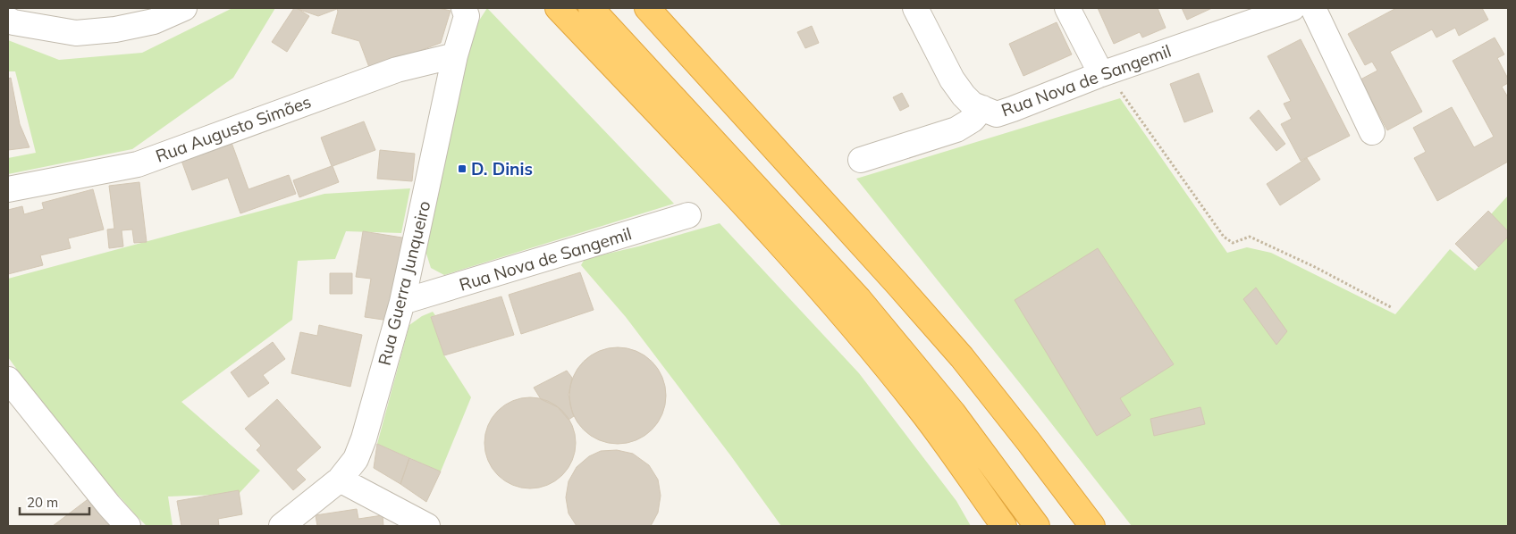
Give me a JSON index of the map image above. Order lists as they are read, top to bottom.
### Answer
{
  "streets": {
    "street": ["Rua Nova de Sangemil", "Rua Augusto Simões", "Rua Guerra Junqueiro"]
  },
  "crossings": [
    ["Rua Nova de Sangemil", "Rua Guerra Junqueiro"],
    ["Rua Augusto Simões", "Rua Guerra Junqueiro"]
  ],
  "places": {
    "transit": ["D. Dinis"]
  },
  "scale_bar": "20 m"
}
